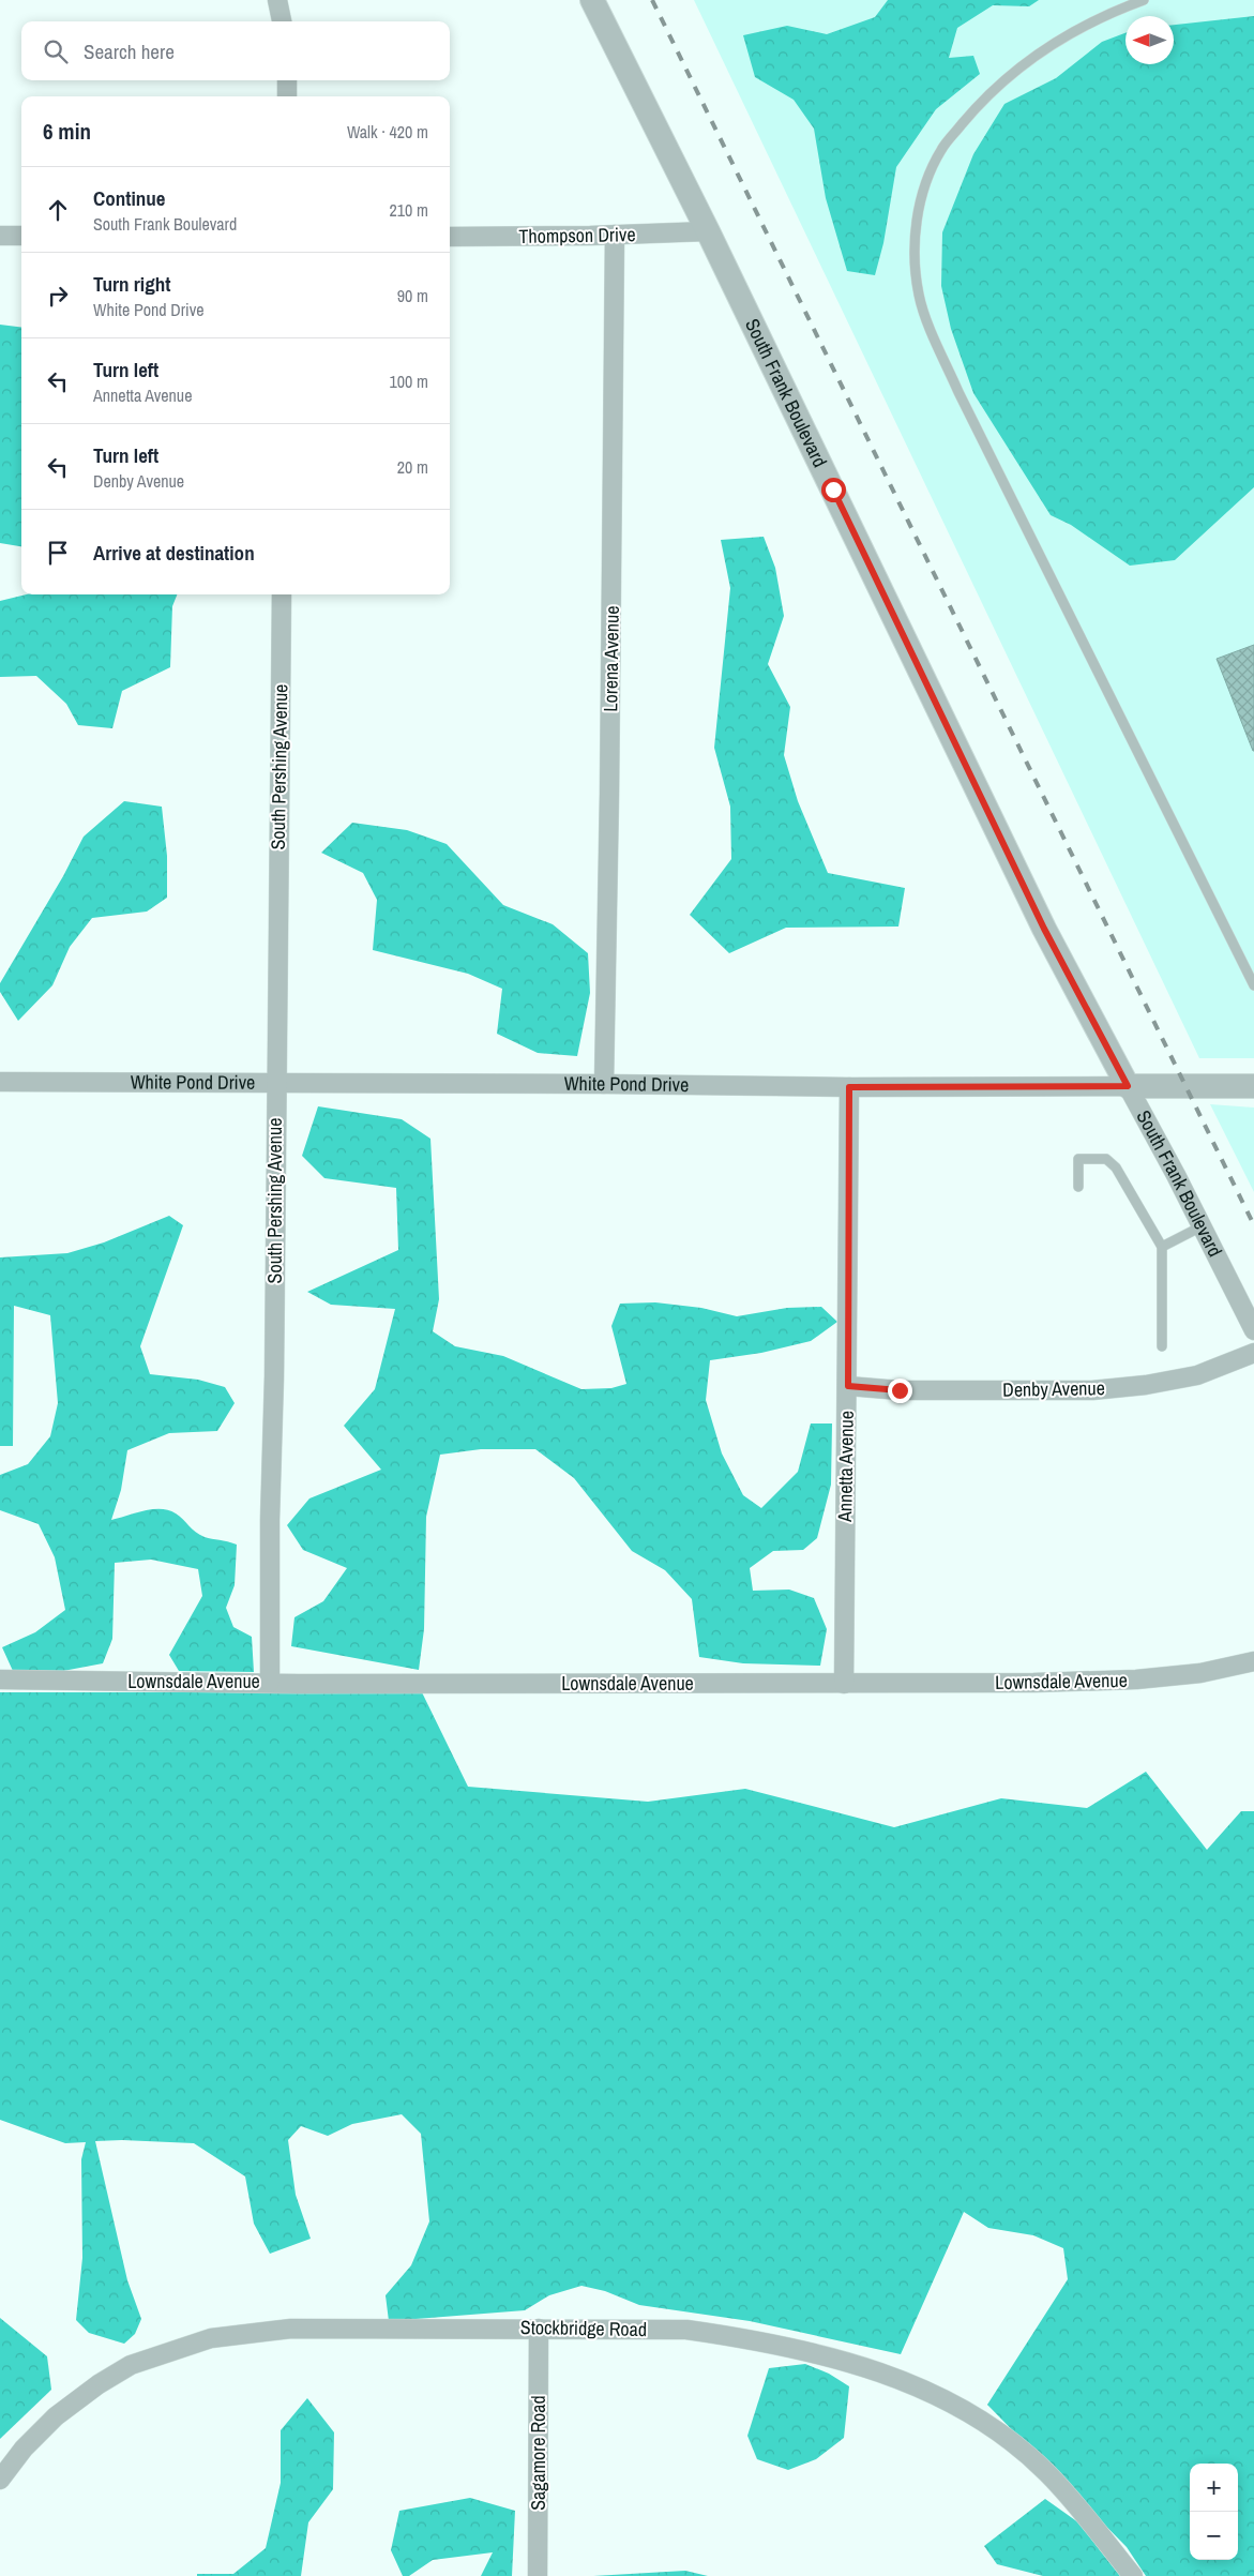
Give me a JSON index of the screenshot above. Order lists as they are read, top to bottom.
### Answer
{
  "streets": {
    "street": [
      "Thompson Drive",
      "South Frank Boulevard",
      "Lorena Avenue",
      "South Pershing Avenue",
      "White Pond Drive",
      "Denby Avenue",
      "Annetta Avenue",
      "Lownsdale Avenue",
      "Stockbridge Road",
      "Sagamore Road"
    ]
  },
  "crossings": [
    ["Thompson Drive", "South Frank Boulevard"],
    ["Thompson Drive", "Lorena Avenue"],
    ["South Frank Boulevard", "White Pond Drive"],
    ["Lorena Avenue", "White Pond Drive"],
    ["South Pershing Avenue", "White Pond Drive"],
    ["South Pershing Avenue", "Lownsdale Avenue"],
    ["White Pond Drive", "Annetta Avenue"],
    ["Denby Avenue", "Annetta Avenue"],
    ["Annetta Avenue", "Lownsdale Avenue"],
    ["Stockbridge Road", "Sagamore Road"]
  ],
  "north": "left",
  "page": {
    "search": "Search here",
    "heading": ["6 min", "Walk · 420 m"],
    "list": [
      ["Continue", "South Frank Boulevard", "210 m"],
      ["Turn right", "White Pond Drive", "90 m"],
      ["Turn left", "Annetta Avenue", "100 m"],
      ["Turn left", "Denby Avenue", "20 m"],
      "Arrive at destination"
    ],
    "map_buttons": ["+", "−"]
  }
}
